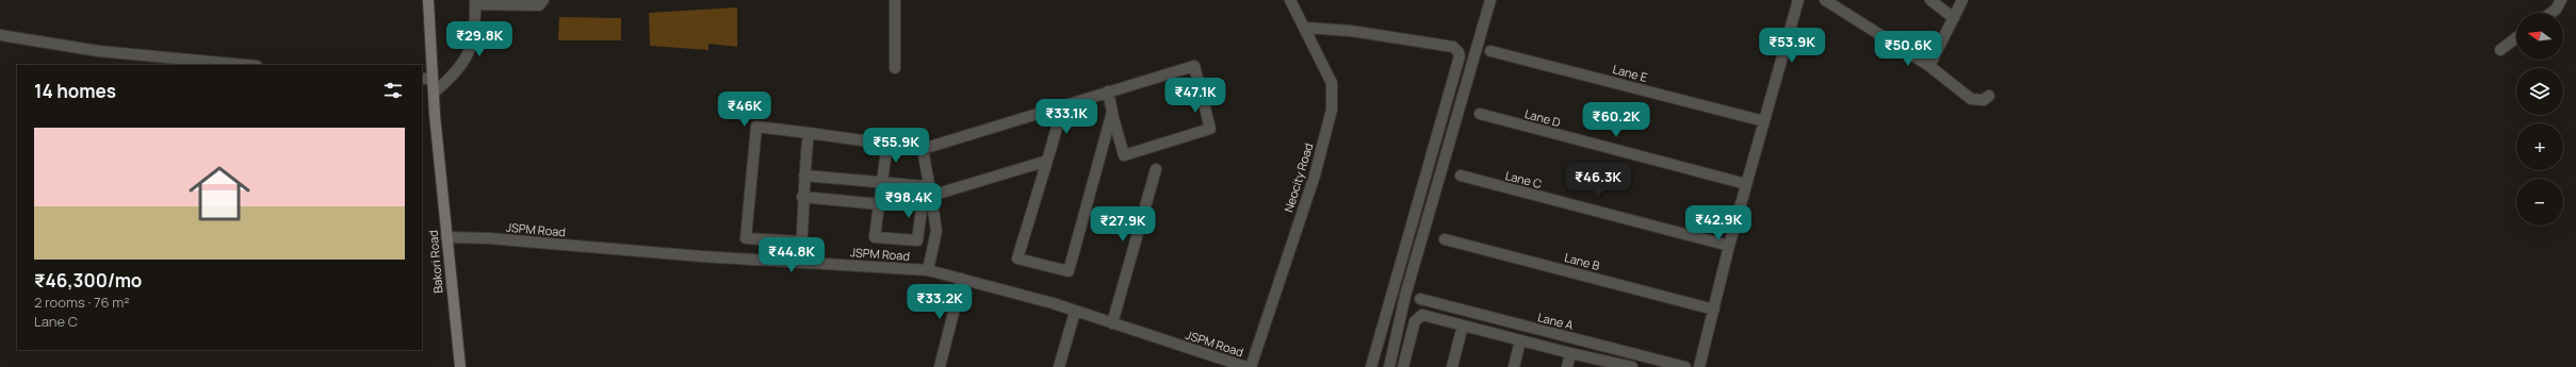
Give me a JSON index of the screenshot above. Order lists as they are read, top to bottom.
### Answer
{
  "streets": {
    "street": [
      "Lane E",
      "Lane D",
      "Neocity Road",
      "Lane C",
      "JSPM Road",
      "Bakori Road",
      "Lane B",
      "Lane A"
    ]
  },
  "crossings": [
    ["JSPM Road", "Bakori Road"]
  ],
  "north": "left",
  "page": {
    "map_buttons": ["+", "−"],
    "price": [
      "₹29.8K",
      "₹53.9K",
      "₹50.6K",
      "₹47.1K",
      "₹46K",
      "₹33.1K",
      "₹60.2K",
      "₹55.9K",
      "₹46.3K",
      "₹98.4K",
      "₹42.9K",
      "₹27.9K",
      "₹44.8K",
      "₹33.2K"
    ],
    "heading": "14 homes",
    "list": [
      {
        "name": "₹46,300/mo",
        "note": "2 rooms · 76 m² · Lane C"
      }
    ]
  }
}
